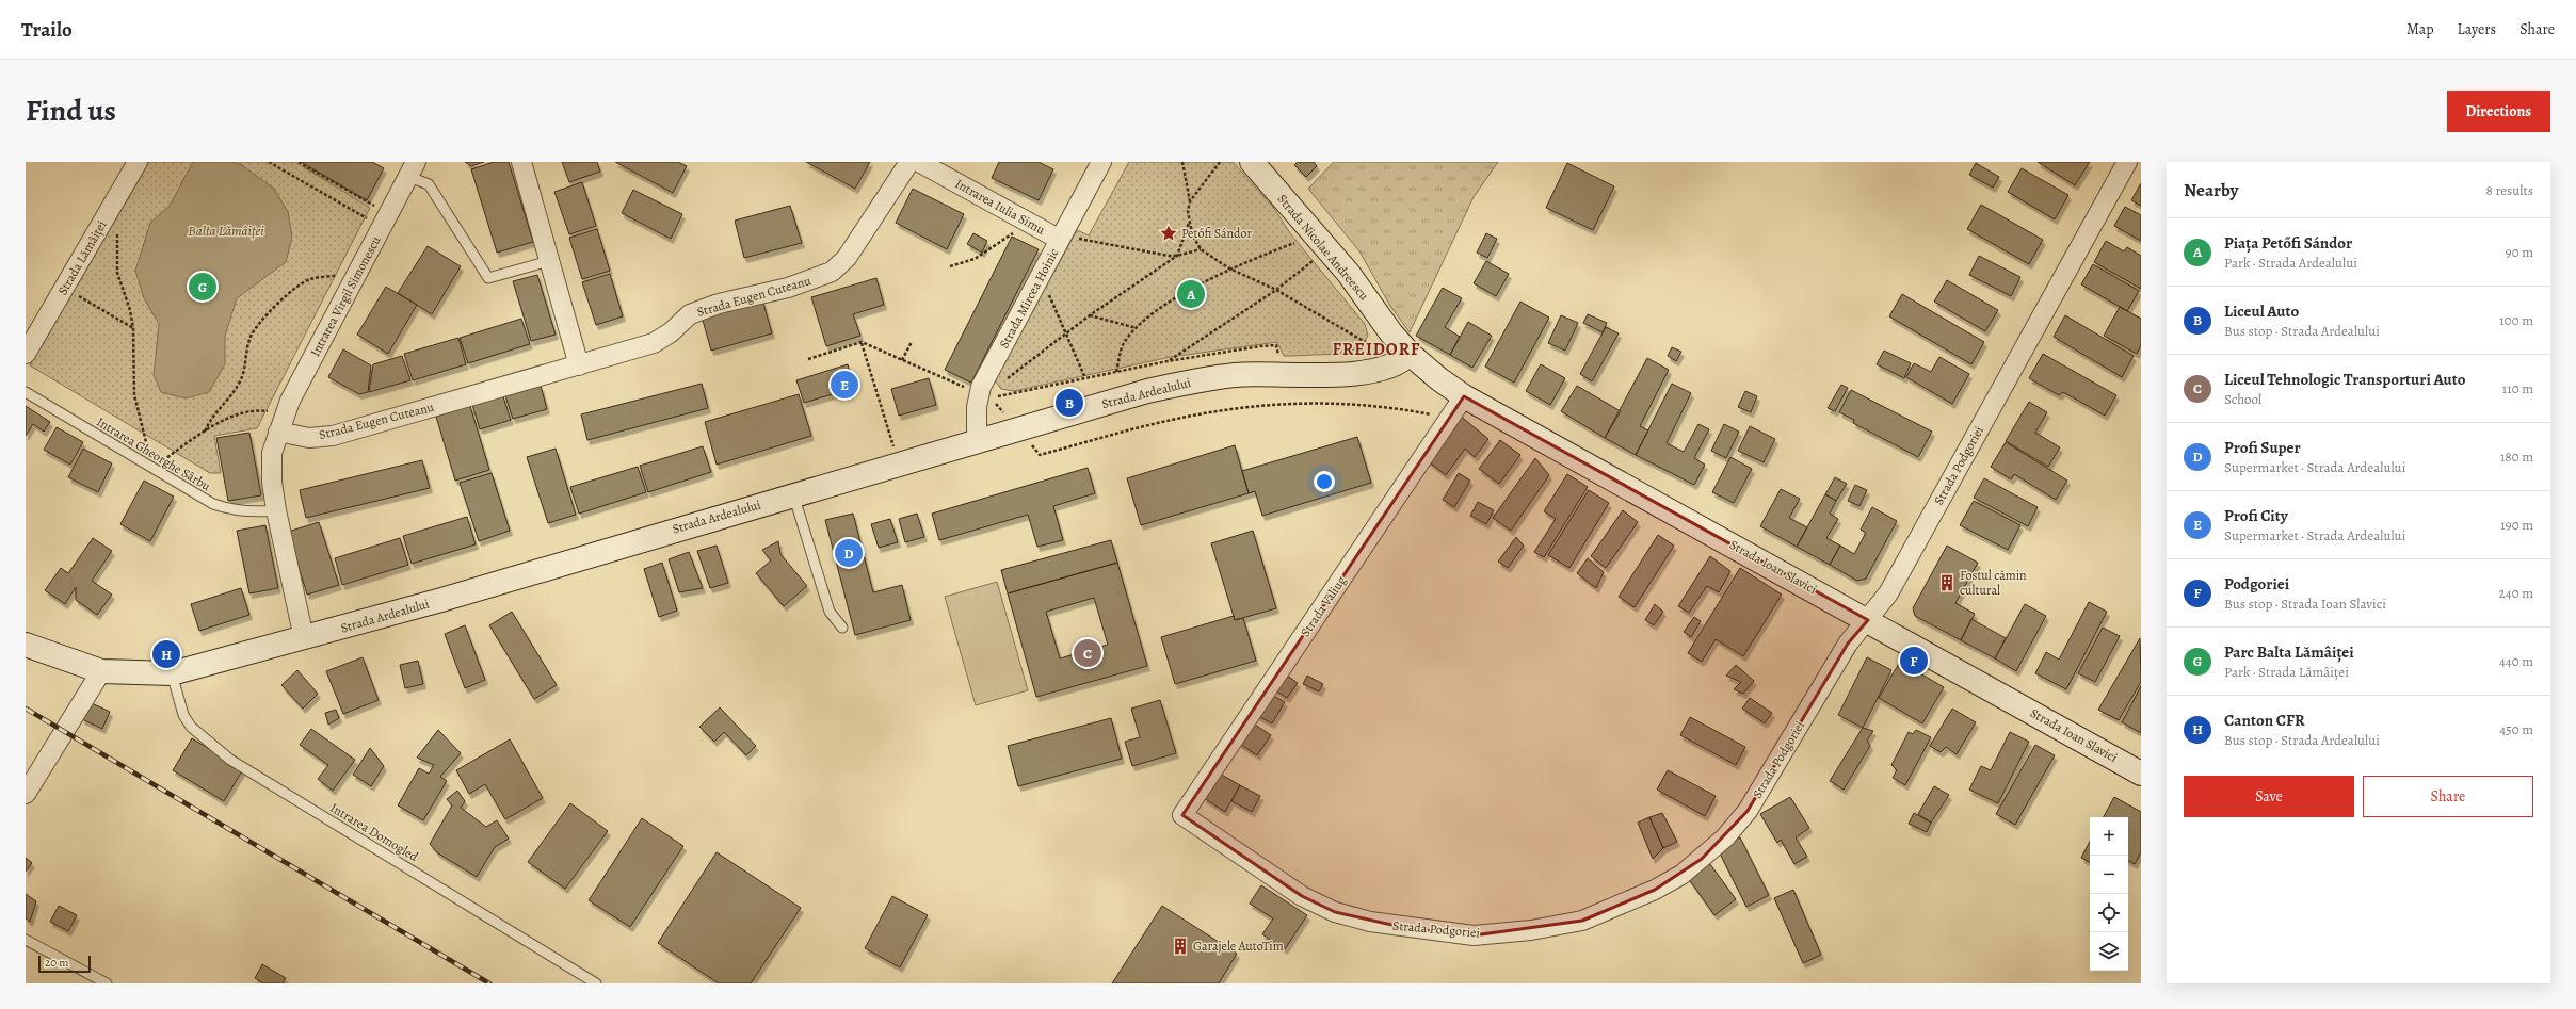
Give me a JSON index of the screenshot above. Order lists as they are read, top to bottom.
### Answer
{
  "streets": {
    "street": [
      "Intrarea Iulia Simu",
      "Strada Nicolae Andreescu",
      "Strada Lămâiței",
      "Intrarea Virgil Simonescu",
      "Strada Eugen Cuteanu",
      "Strada Mircea Hoinic",
      "Strada Ardealului",
      "Strada Podgoriei",
      "Strada Ioan Slavici",
      "Strada Văliug"
    ],
    "lane": ["Intrarea Gheorghe Sârbu", "Intrarea Domogled"]
  },
  "crossings": [
    ["Intrarea Iulia Simu", "Strada Mircea Hoinic"],
    ["Strada Nicolae Andreescu", "Strada Ardealului"],
    ["Strada Nicolae Andreescu", "Strada Ioan Slavici"],
    ["Intrarea Virgil Simonescu", "Strada Eugen Cuteanu"],
    ["Strada Mircea Hoinic", "Strada Ardealului"],
    ["Strada Ardealului", "Strada Ioan Slavici"],
    ["Strada Ardealului", "Intrarea Domogled"],
    ["Strada Podgoriei", "Strada Ioan Slavici"],
    ["Strada Podgoriei", "Strada Văliug"],
    ["Strada Ioan Slavici", "Strada Văliug"]
  ],
  "districts": ["FREIDORF"],
  "water": ["Balta Lămâiței"],
  "places": {
    "place": ["Petőfi Sándor"],
    "building": ["Fostul cămin cultural", "Garajele AutoTim"]
  },
  "scale_bar": "20 m",
  "page": {
    "header": "Trailo",
    "nav": ["Map", "Layers", "Share"],
    "title": "Find us",
    "buttons": [
      "Directions",
      ["Save", "Share"]
    ],
    "heading": ["Nearby", "8 results"],
    "list": [
      {
        "mark": "A",
        "name": "Piața Petőfi Sándor",
        "note": "Park · Strada Ardealului",
        "value": "90 m"
      },
      {
        "mark": "B",
        "name": "Liceul Auto",
        "note": "Bus stop · Strada Ardealului",
        "value": "100 m"
      },
      {
        "mark": "C",
        "name": "Liceul Tehnologic Transporturi Auto",
        "note": "School",
        "value": "110 m"
      },
      {
        "mark": "D",
        "name": "Profi Super",
        "note": "Supermarket · Strada Ardealului",
        "value": "180 m"
      },
      {
        "mark": "E",
        "name": "Profi City",
        "note": "Supermarket · Strada Ardealului",
        "value": "190 m"
      },
      {
        "mark": "F",
        "name": "Podgoriei",
        "note": "Bus stop · Strada Ioan Slavici",
        "value": "240 m"
      },
      {
        "mark": "G",
        "name": "Parc Balta Lămâiței",
        "note": "Park · Strada Lămâiței",
        "value": "440 m"
      },
      {
        "mark": "H",
        "name": "Canton CFR",
        "note": "Bus stop · Strada Ardealului",
        "value": "450 m"
      }
    ],
    "pins": [
      "G",
      "A",
      "E",
      "B",
      "D",
      "C",
      "H",
      "F"
    ],
    "map_buttons": ["+", "−"],
    "scale": "20 m"
  }
}
